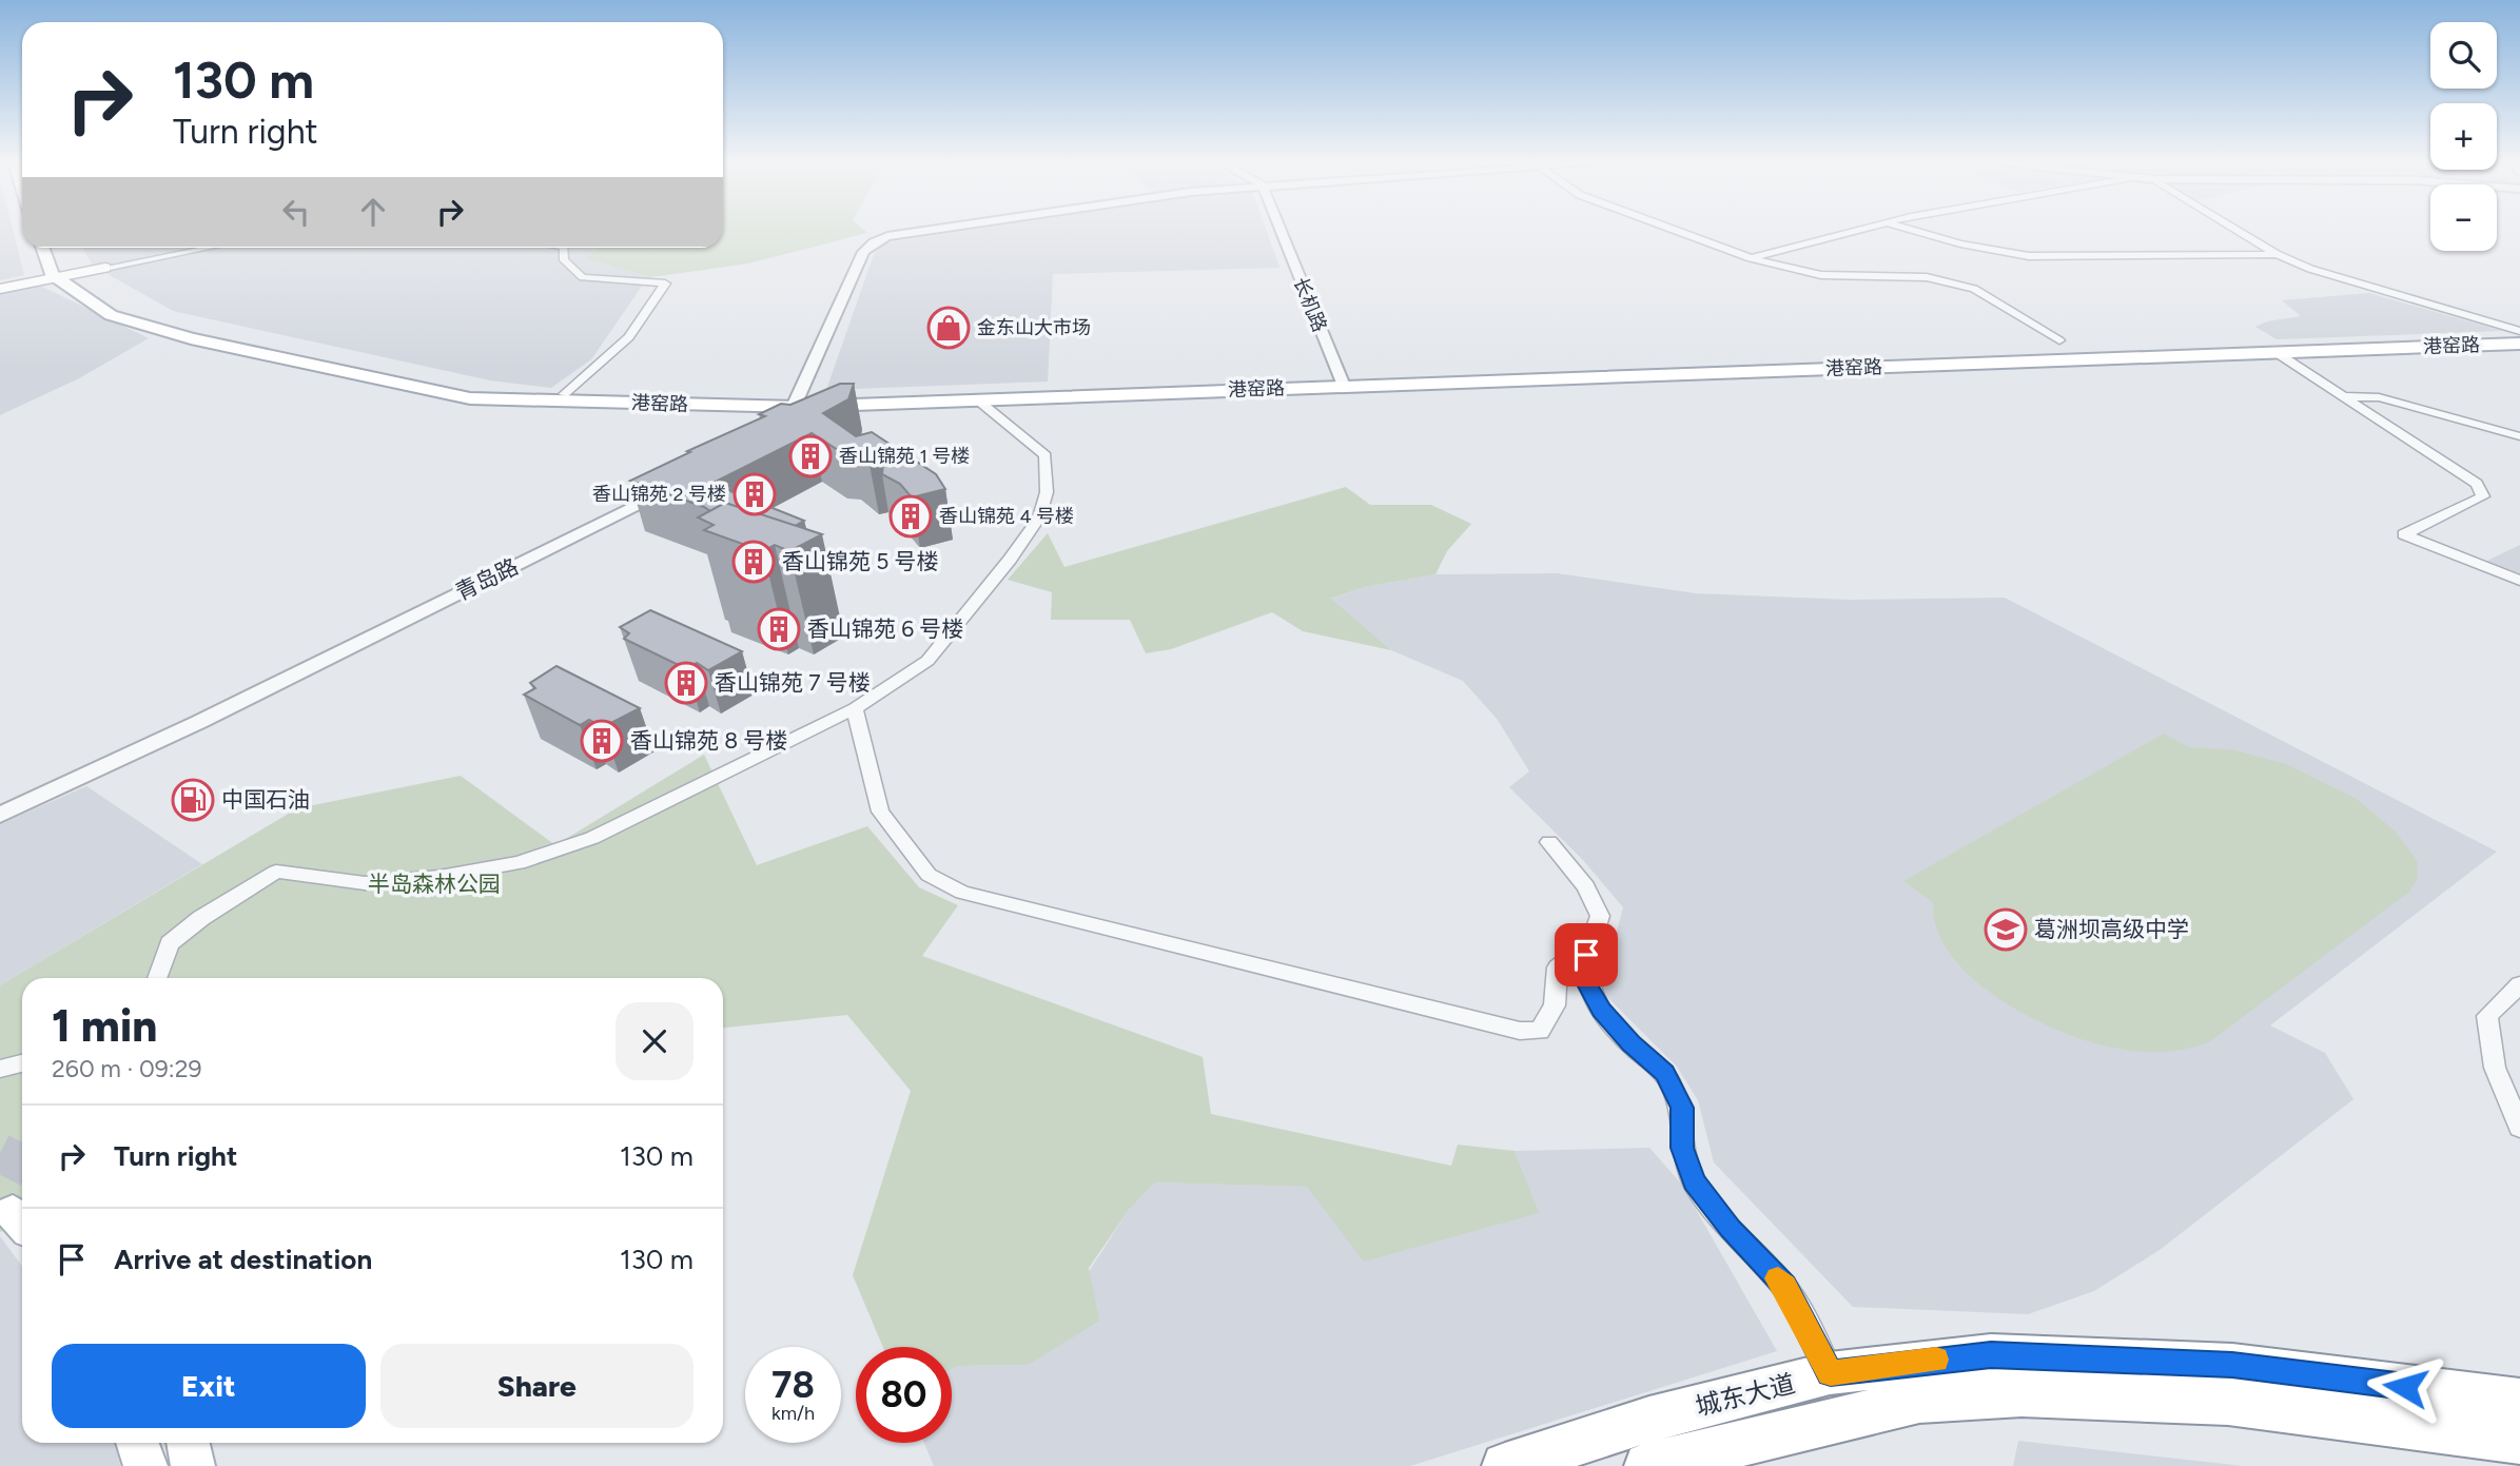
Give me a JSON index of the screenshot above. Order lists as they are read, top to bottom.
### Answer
{
  "streets": {
    "highway": ["城东大道"],
    "main road": ["港窑路"],
    "street": ["长机路", "青岛路"]
  },
  "crossings": [
    ["长机路", "港窑路"]
  ],
  "parks": ["半岛森林公园"],
  "places": {
    "shop": ["金东山大市场"],
    "building": [
      "香山锦苑 1 号楼",
      "香山锦苑 2 号楼",
      "香山锦苑 4 号楼",
      "香山锦苑 5 号楼",
      "香山锦苑 6 号楼",
      "香山锦苑 7 号楼",
      "香山锦苑 8 号楼"
    ],
    "fuel station": ["中国石油"],
    "school or university": ["葛洲坝高级中学"]
  },
  "page": {
    "map_buttons": ["+", "−"],
    "turn": ["130 m", "Turn right"],
    "heading": ["1 min", "260 m · 09:29"],
    "list": [
      {
        "name": "Turn right",
        "value": "130 m"
      },
      {
        "name": "Arrive at destination",
        "value": "130 m"
      }
    ],
    "buttons": ["Exit", "Share"],
    "speed": "78 km/h",
    "limit": "80"
  }
}
